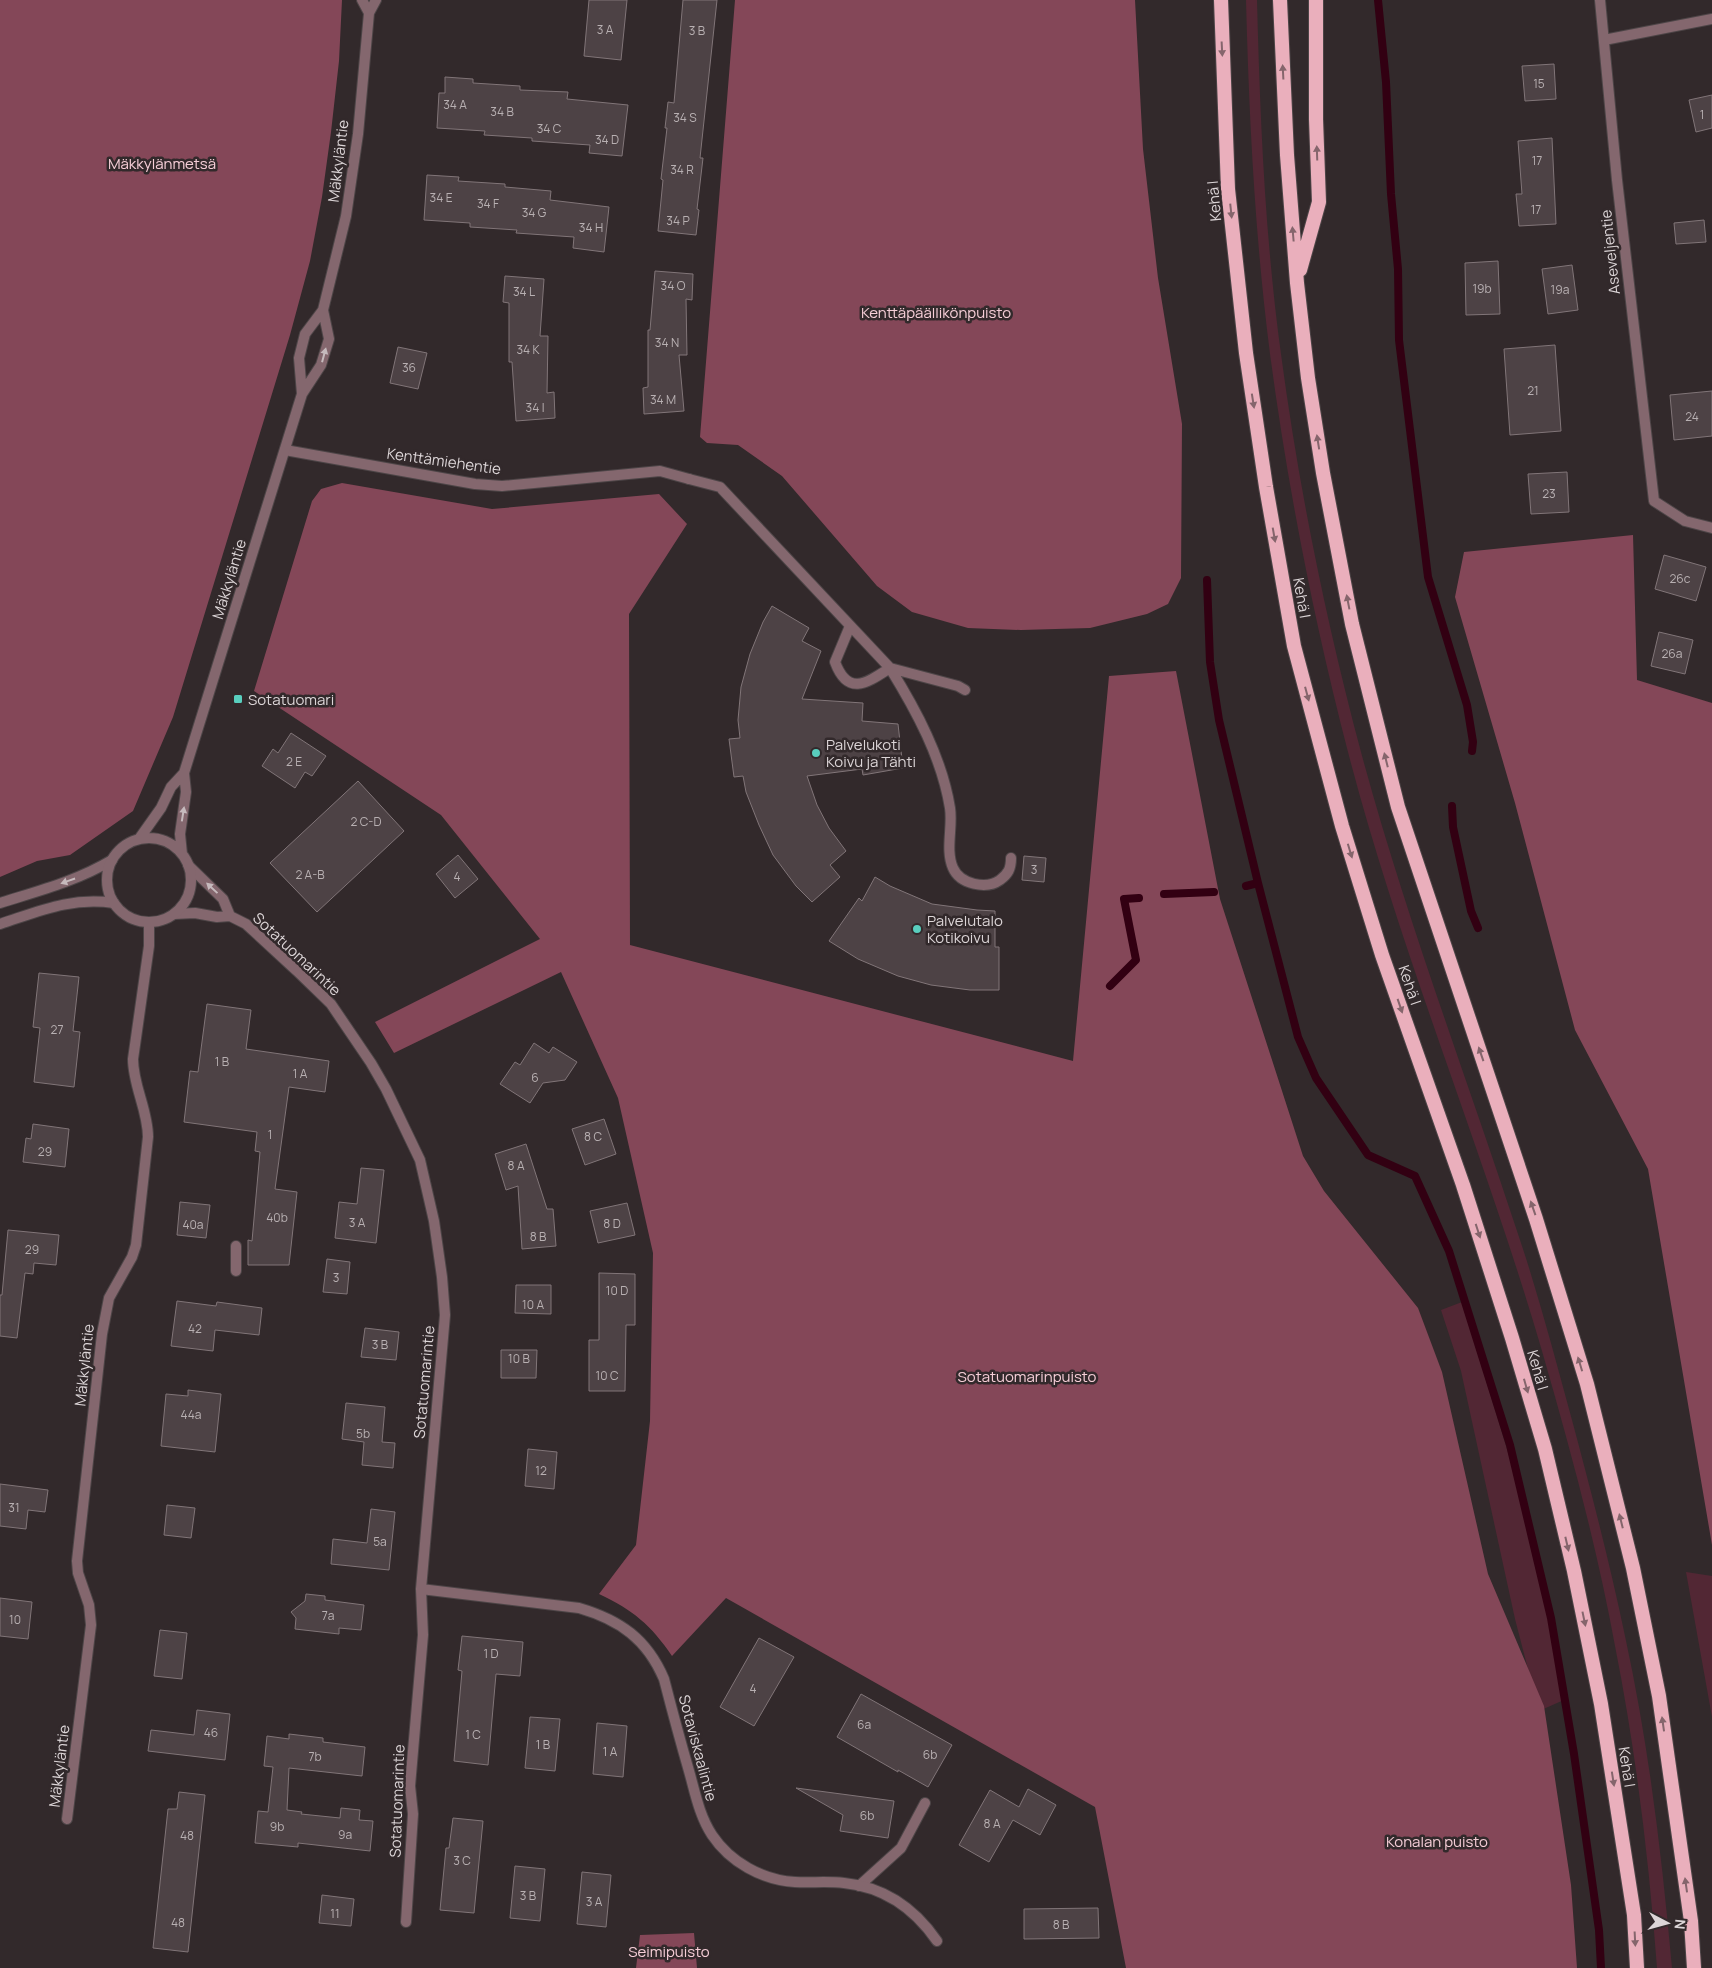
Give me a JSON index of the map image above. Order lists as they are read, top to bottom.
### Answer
{
  "streets": {
    "highway": ["Kehä I"],
    "street": [
      "Mäkkyläntie",
      "Aseveljentie",
      "Kenttämiehentie",
      "Sotatuomarintie",
      "Sotaviskaalintie"
    ]
  },
  "crossings": [
    ["Mäkkyläntie", "Kenttämiehentie"],
    ["Mäkkyläntie", "Sotatuomarintie"],
    ["Sotatuomarintie", "Sotaviskaalintie"]
  ],
  "parks": [
    "Mäkkylänmetsä",
    "Kenttäpäällikönpuisto",
    "Sotatuomarinpuisto",
    "Konalan puisto",
    "Seimipuisto"
  ],
  "places": {
    "transit": ["Sotatuomari"],
    "other": ["Palvelukoti Koivu ja Tähti", "Palvelutalo Kotikoivu"]
  },
  "house_numbers": [
    "3 A",
    "3 B",
    "15",
    "34 A",
    "34 B",
    "1",
    "34 S",
    "34 C",
    "34 D",
    "17",
    "34 R",
    "34 E",
    "34 F",
    "17",
    "34 G",
    "34 P",
    "34 H",
    "34 O",
    "19b",
    "19a",
    "34 L",
    "34 N",
    "34 K",
    "36",
    "21",
    "34 M",
    "34 I",
    "24",
    "23",
    "26c",
    "26a",
    "2 E",
    "2 C-D",
    "3",
    "2 A-B",
    "4",
    "27",
    "1 B",
    "1 A",
    "6",
    "1",
    "8 C",
    "29",
    "8 A",
    "40b",
    "3 A",
    "8 D",
    "40a",
    "8 B",
    "29",
    "3",
    "10 D",
    "10 A",
    "42",
    "3 B",
    "10 B",
    "10 C",
    "44a",
    "5b",
    "12",
    "31",
    "5a",
    "7a",
    "10",
    "1 D",
    "4",
    "6a",
    "46",
    "1 C",
    "1 B",
    "1 A",
    "6b",
    "7b",
    "6b",
    "8 A",
    "9b",
    "9a",
    "48",
    "3 C",
    "3 B",
    "3 A",
    "11",
    "48",
    "8 B"
  ],
  "north": "right"
}
